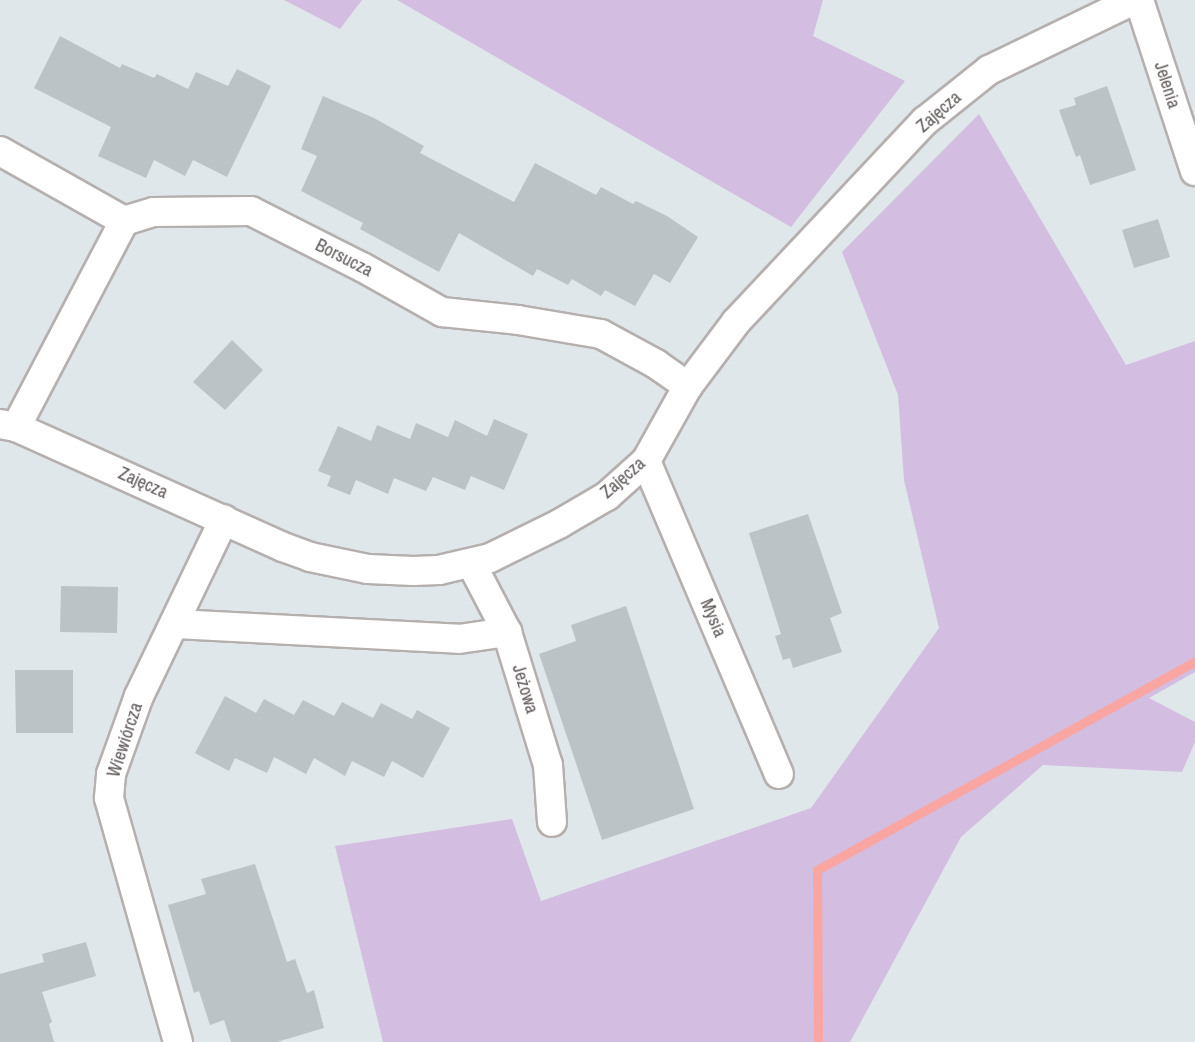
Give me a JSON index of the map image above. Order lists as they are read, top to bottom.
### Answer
{
  "streets": {
    "street": [
      "Jelenia",
      "Zajęcza",
      "Borsucza",
      "Mysia",
      "Jeżowa",
      "Wiewiórcza"
    ]
  },
  "crossings": [
    ["Zajęcza", "Borsucza"],
    ["Zajęcza", "Mysia"],
    ["Zajęcza", "Jeżowa"],
    ["Zajęcza", "Wiewiórcza"]
  ]
}
